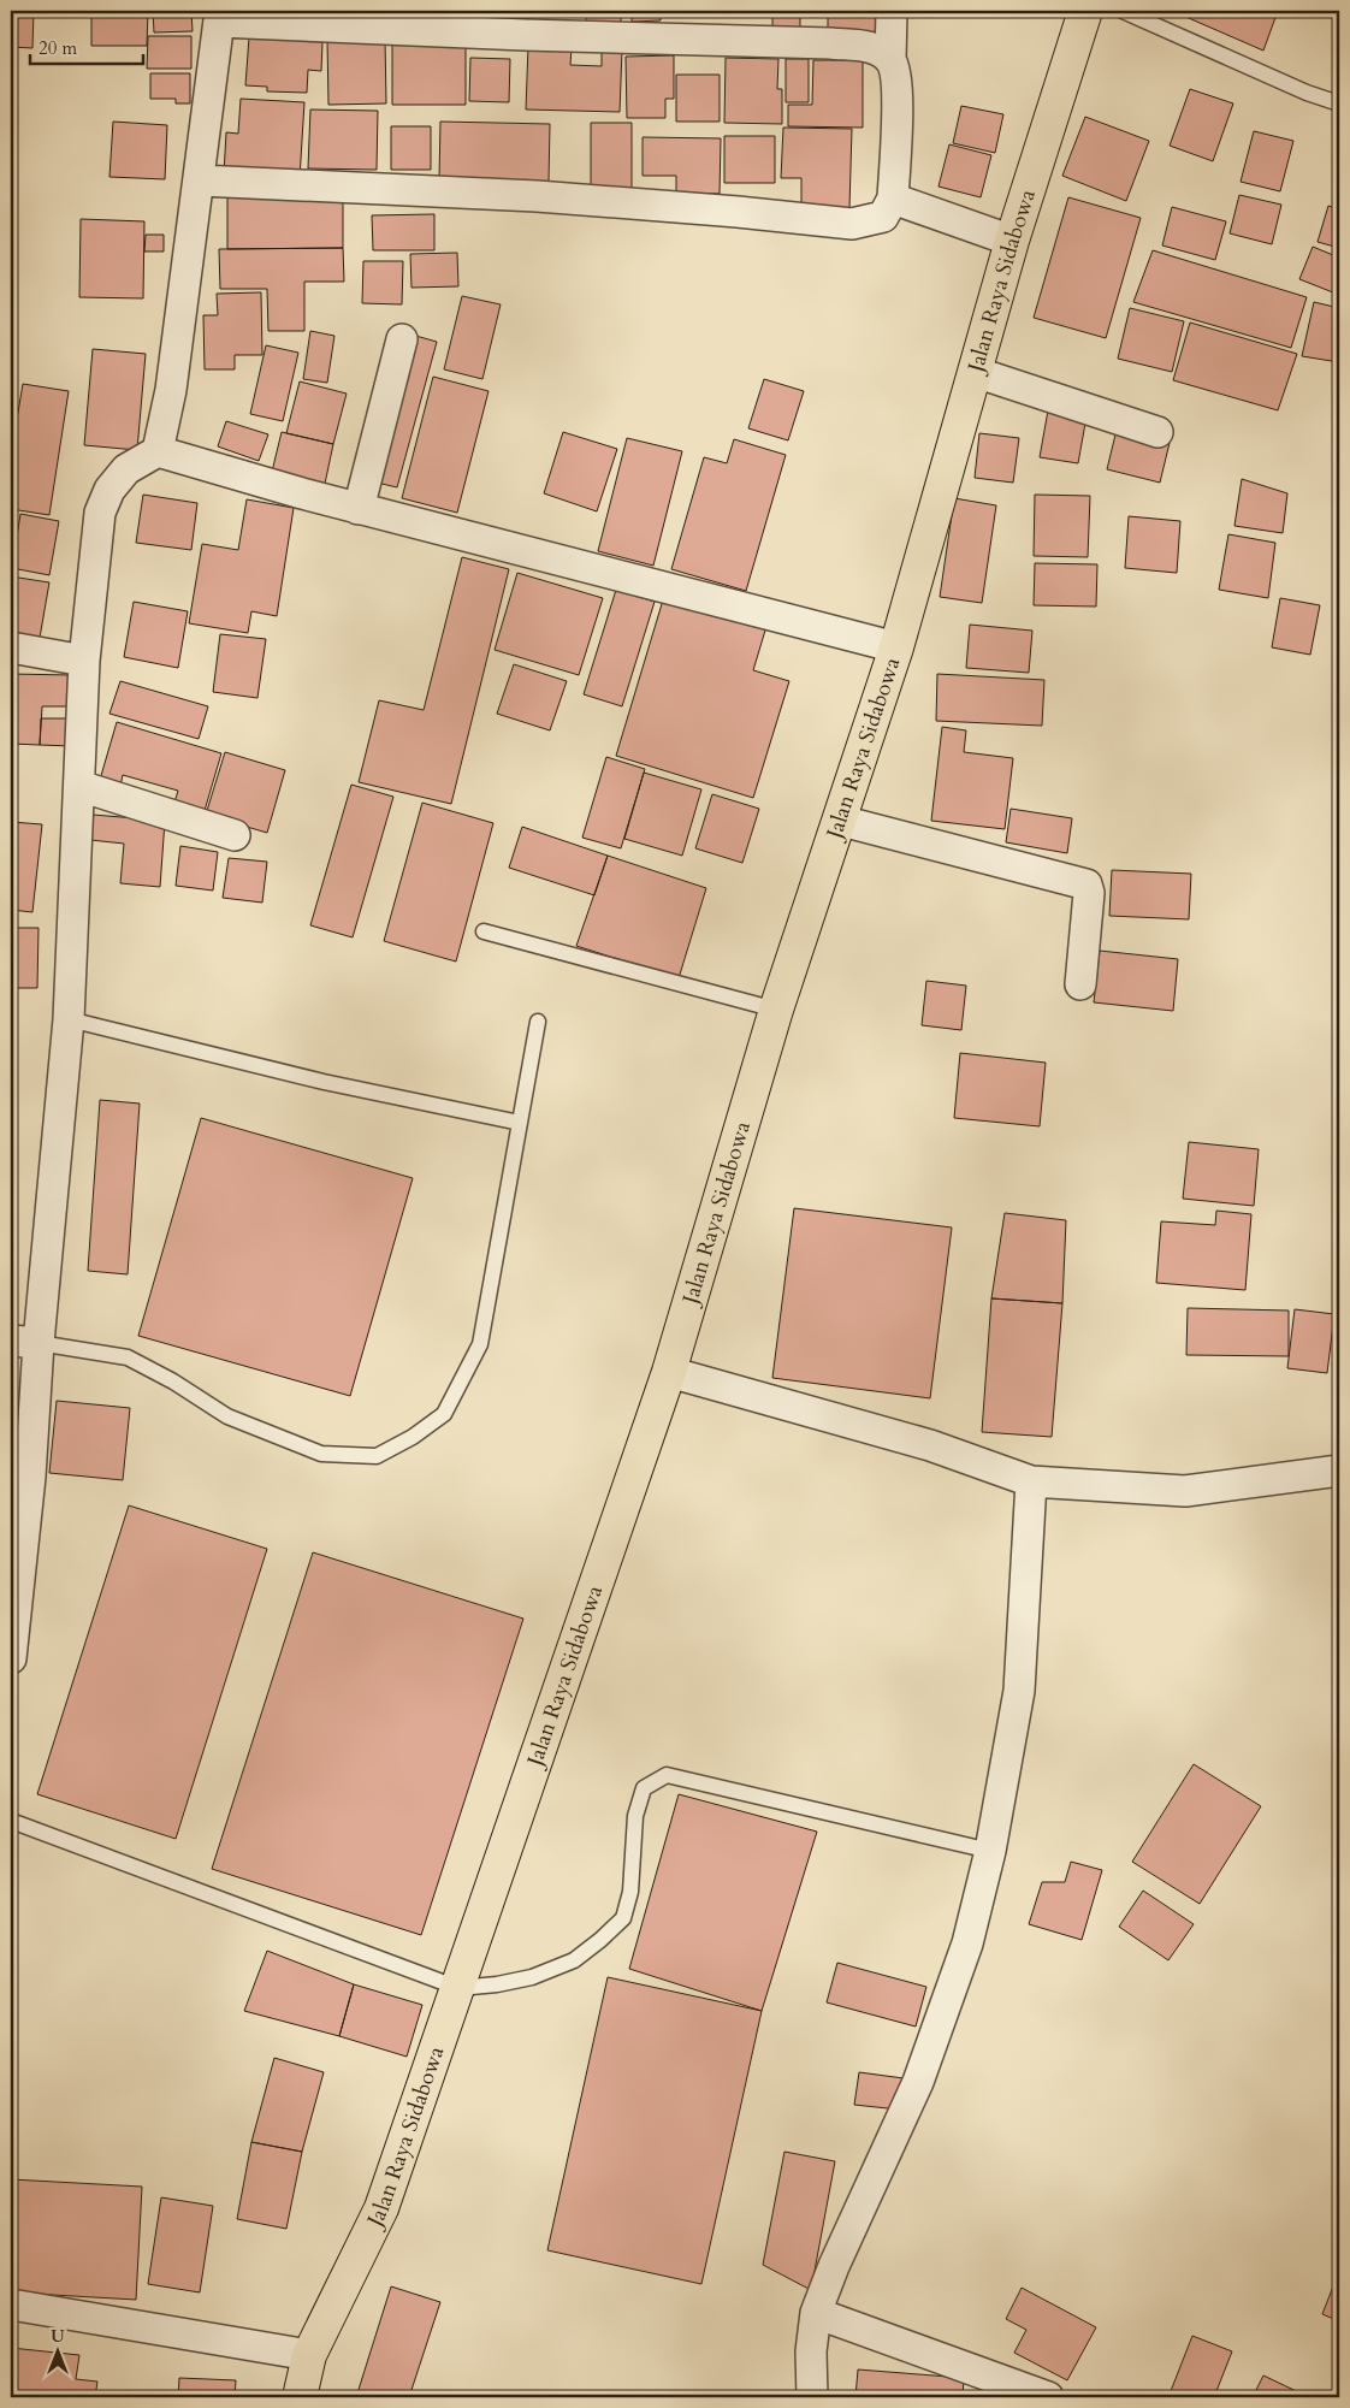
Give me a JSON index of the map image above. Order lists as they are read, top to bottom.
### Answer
{
  "streets": {
    "highway": ["Jalan Raya Sidabowa"]
  },
  "scale_bar": "20 m",
  "north": "top"
}
